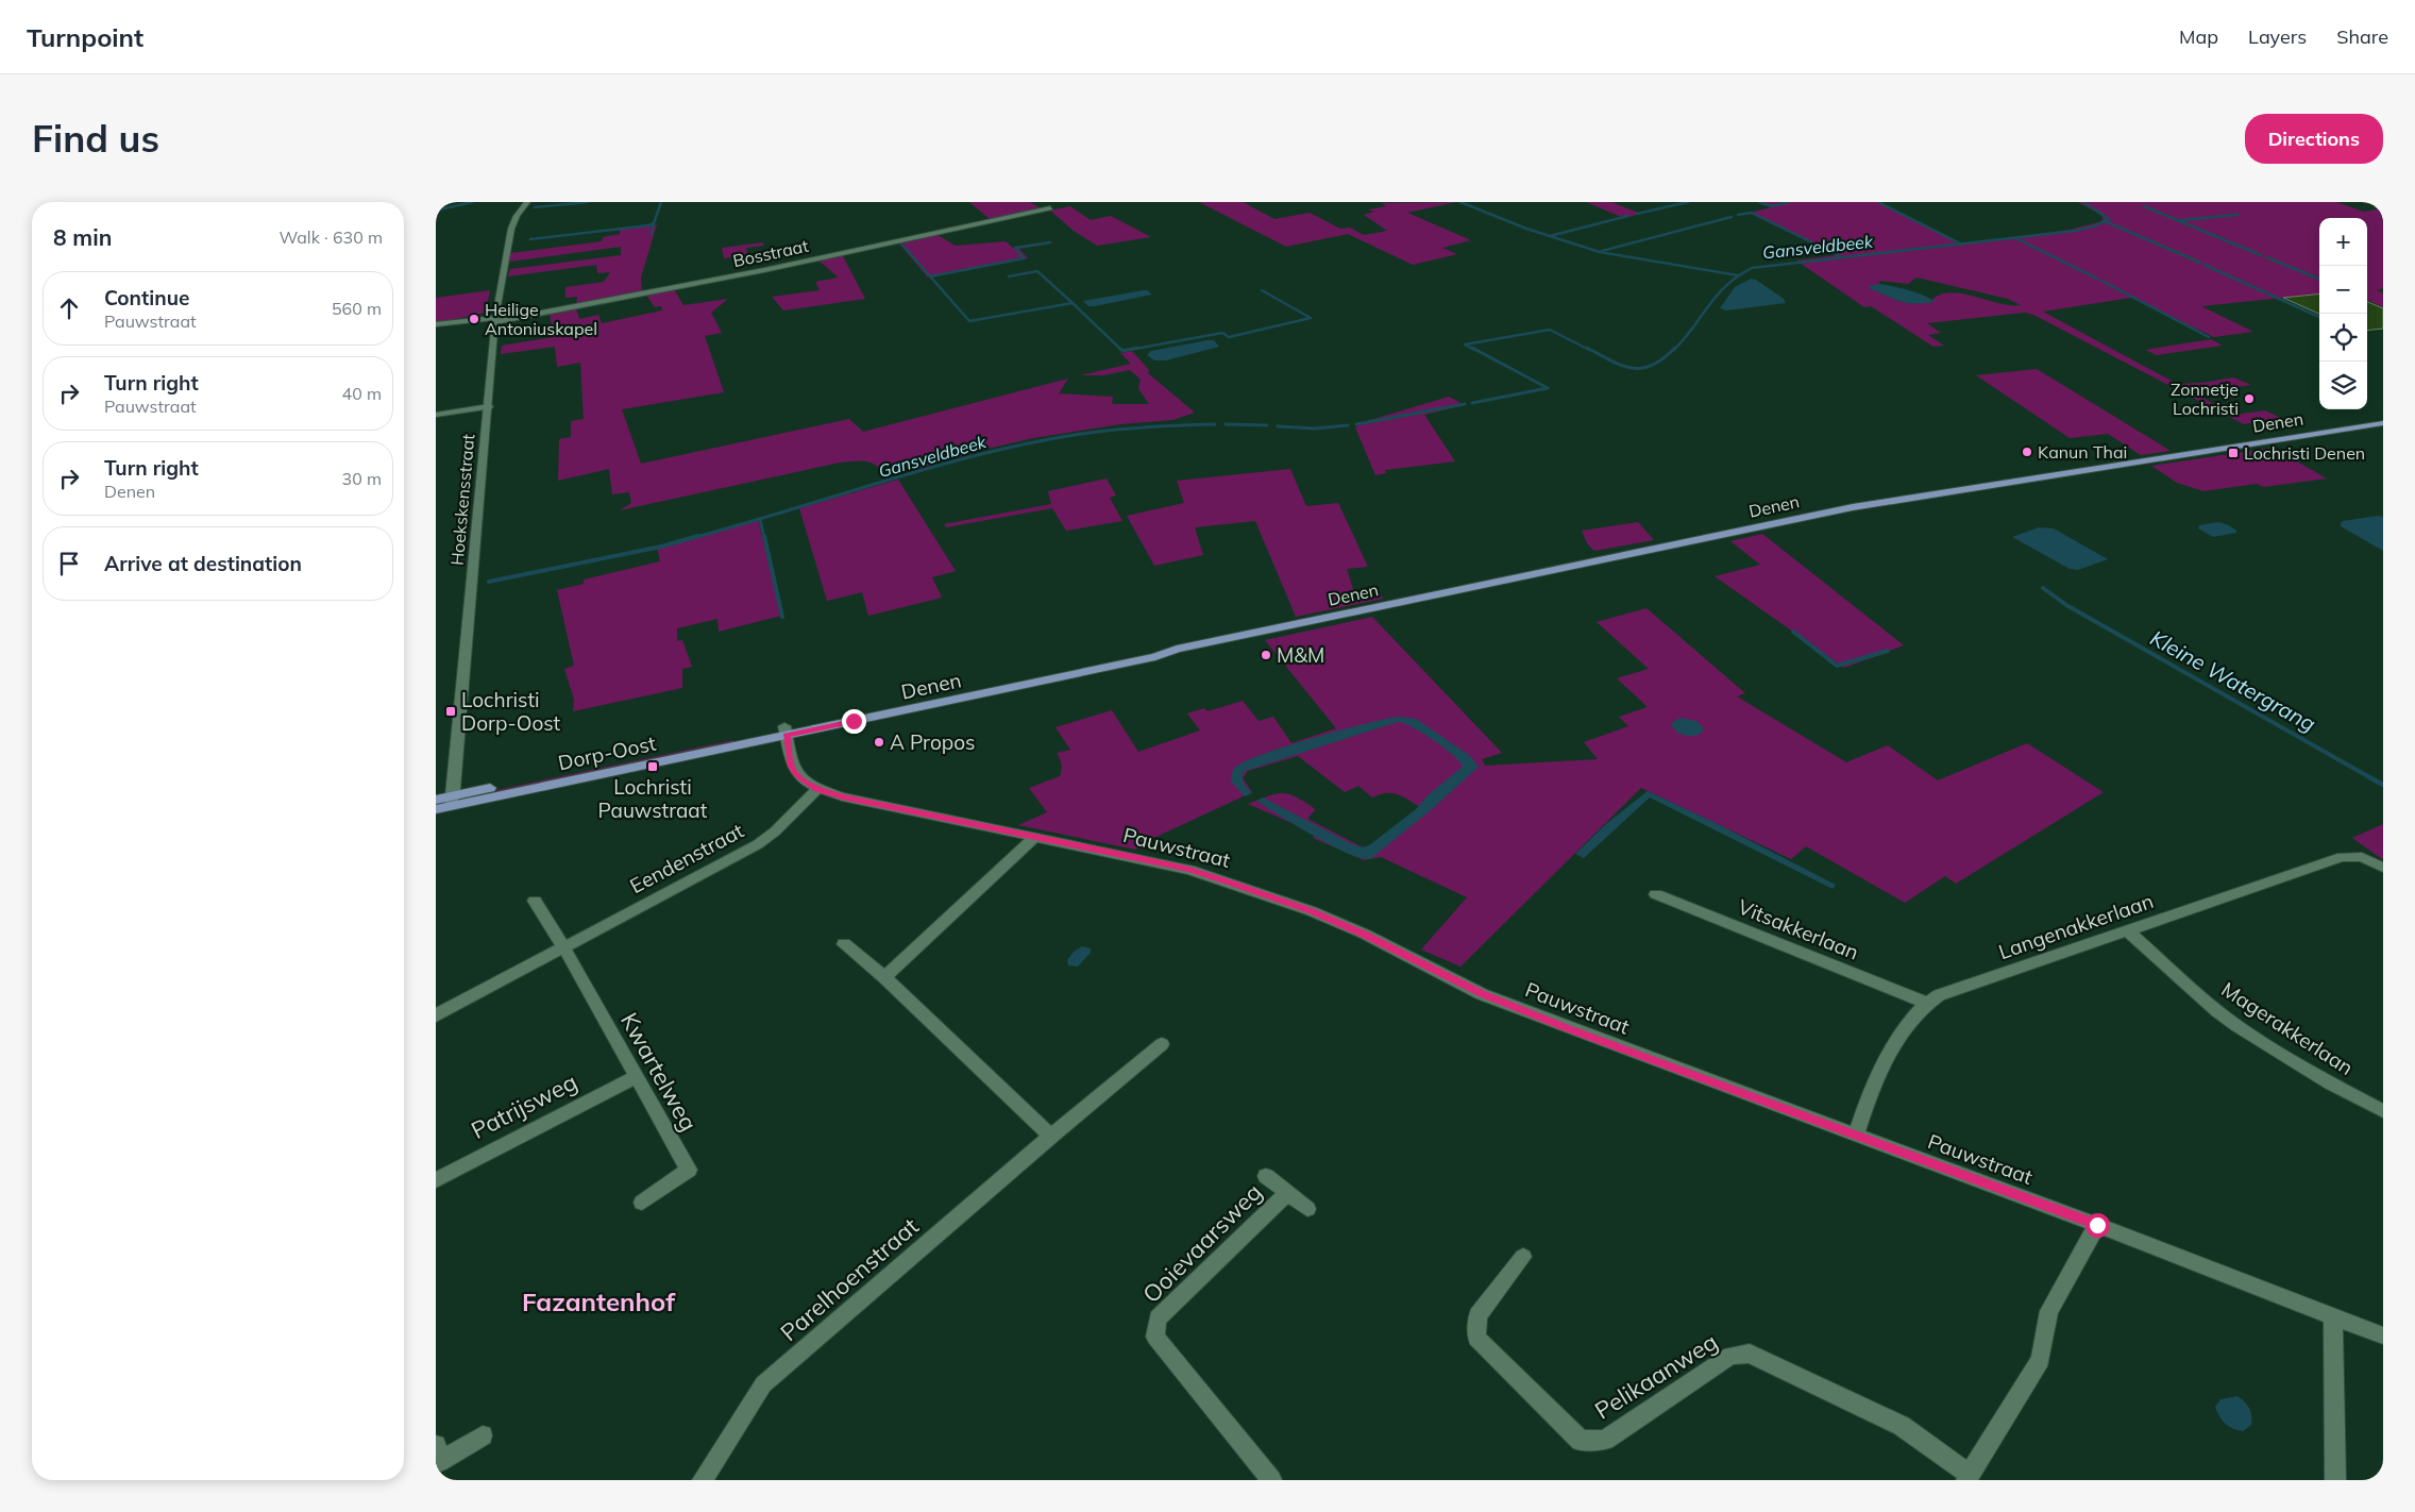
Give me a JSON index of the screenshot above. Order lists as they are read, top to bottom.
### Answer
{
  "streets": {
    "main road": ["Denen", "Dorp-Oost"],
    "street": [
      "Bosstraat",
      "Hoekskensstraat",
      "Pauwstraat",
      "Eendenstraat",
      "Langenakkerlaan",
      "Vitsakkerlaan",
      "Magerakkerlaan",
      "Kwartelweg",
      "Patrijsweg",
      "Ooievaarsweg",
      "Parelhoenstraat",
      "Pelikaanweg"
    ]
  },
  "crossings": [
    ["Bosstraat", "Hoekskensstraat"],
    ["Denen", "Dorp-Oost"],
    ["Denen", "Pauwstraat"],
    ["Hoekskensstraat", "Dorp-Oost"],
    ["Dorp-Oost", "Pauwstraat"],
    ["Pauwstraat", "Eendenstraat"],
    ["Pauwstraat", "Langenakkerlaan"],
    ["Eendenstraat", "Kwartelweg"],
    ["Langenakkerlaan", "Vitsakkerlaan"],
    ["Langenakkerlaan", "Magerakkerlaan"],
    ["Kwartelweg", "Patrijsweg"]
  ],
  "districts": ["Fazantenhof"],
  "water": ["Gansveldbeek", "Kleine Watergrang"],
  "places": {
    "other": [
      "Heilige Antoniuskapel",
      "Zonnetje Lochristi",
      "Kanun Thai",
      "M&M",
      "A Propos"
    ],
    "transit": ["Lochristi Denen", "Lochristi Dorp-Oost", "Lochristi Pauwstraat"]
  },
  "page": {
    "header": "Turnpoint",
    "nav": ["Map", "Layers", "Share"],
    "buttons": "Directions",
    "title": "Find us",
    "heading": ["8 min", "Walk · 630 m"],
    "map_buttons": ["+", "−"],
    "list": [
      ["Continue", "Pauwstraat", "560 m"],
      ["Turn right", "Pauwstraat", "40 m"],
      ["Turn right", "Denen", "30 m"],
      "Arrive at destination"
    ]
  }
}
